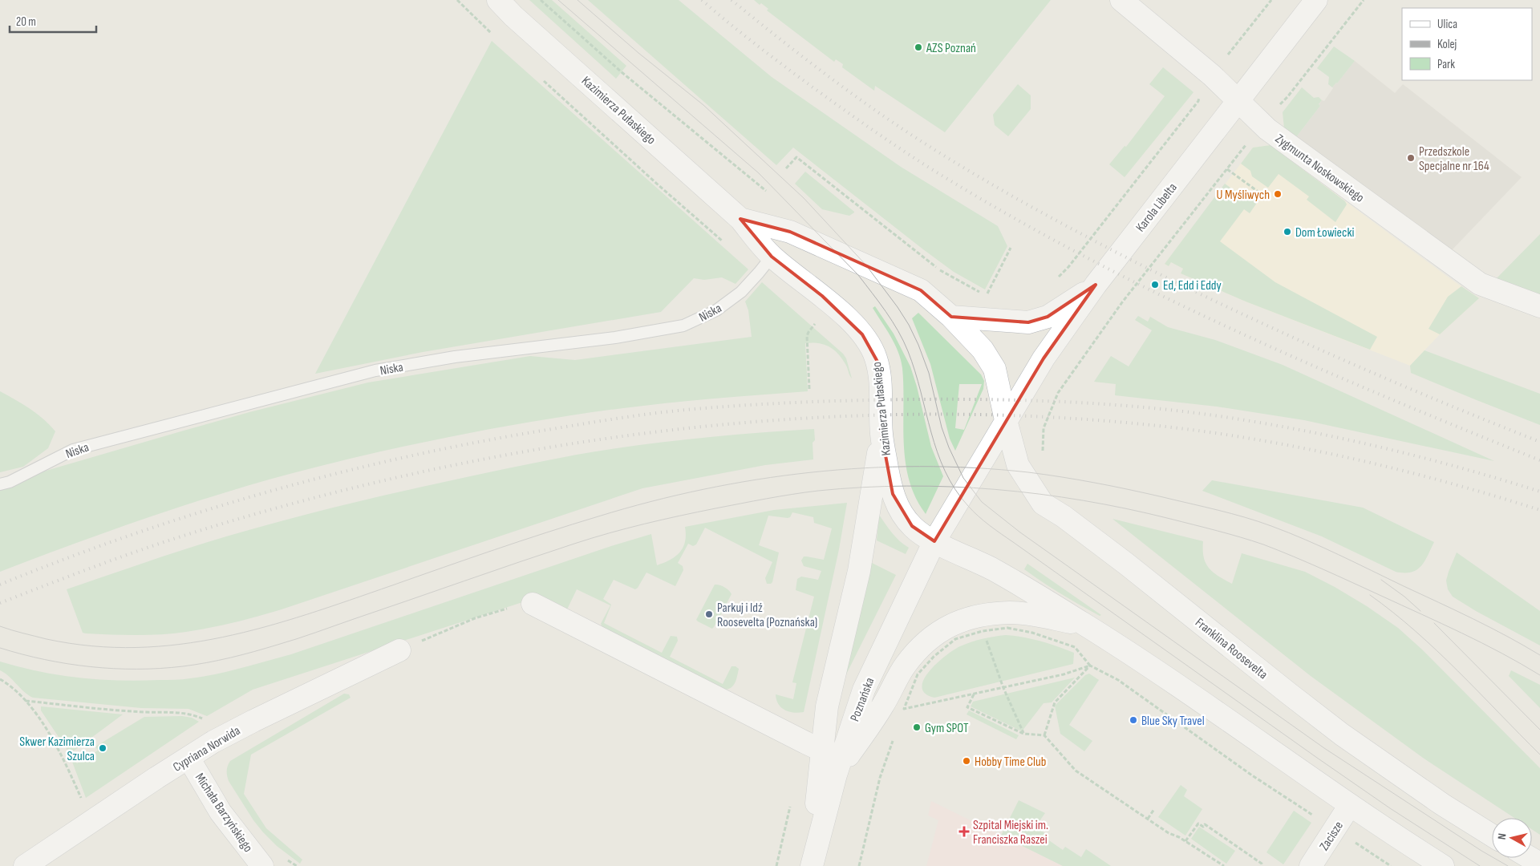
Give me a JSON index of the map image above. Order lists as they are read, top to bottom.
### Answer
{
  "streets": {
    "street": [
      "Kazimierza Pułaskiego",
      "Zygmunta Noskowskiego",
      "Karola Libelta",
      "Franklina Roosevelta",
      "Poznańska",
      "Cypriana Norwida",
      "Michała Barzyńskiego",
      "Zacisze"
    ],
    "lane": ["Niska"]
  },
  "crossings": [
    ["Kazimierza Pułaskiego", "Karola Libelta"],
    ["Kazimierza Pułaskiego", "Niska"],
    ["Kazimierza Pułaskiego", "Franklina Roosevelta"],
    ["Kazimierza Pułaskiego", "Poznańska"],
    ["Zygmunta Noskowskiego", "Karola Libelta"],
    ["Karola Libelta", "Franklina Roosevelta"],
    ["Karola Libelta", "Poznańska"],
    ["Franklina Roosevelta", "Poznańska"],
    ["Cypriana Norwida", "Michała Barzyńskiego"]
  ],
  "places": {
    "other": [
      "AZS Poznań",
      "Przedszkole Specjalne nr 164",
      "U Myśliwych",
      "Dom Łowiecki",
      "Ed, Edd i Eddy",
      "Parkuj i Idź Roosevelta (Poznańska)",
      "Blue Sky Travel",
      "Gym SPOT",
      "Skwer Kazimierza Szulca",
      "Hobby Time Club"
    ],
    "health": ["Szpital Miejski im. Franciszka Raszei"]
  },
  "legend": ["Ulica", "Kolej", "Park"],
  "scale_bar": "20 m",
  "north": "left"
}
